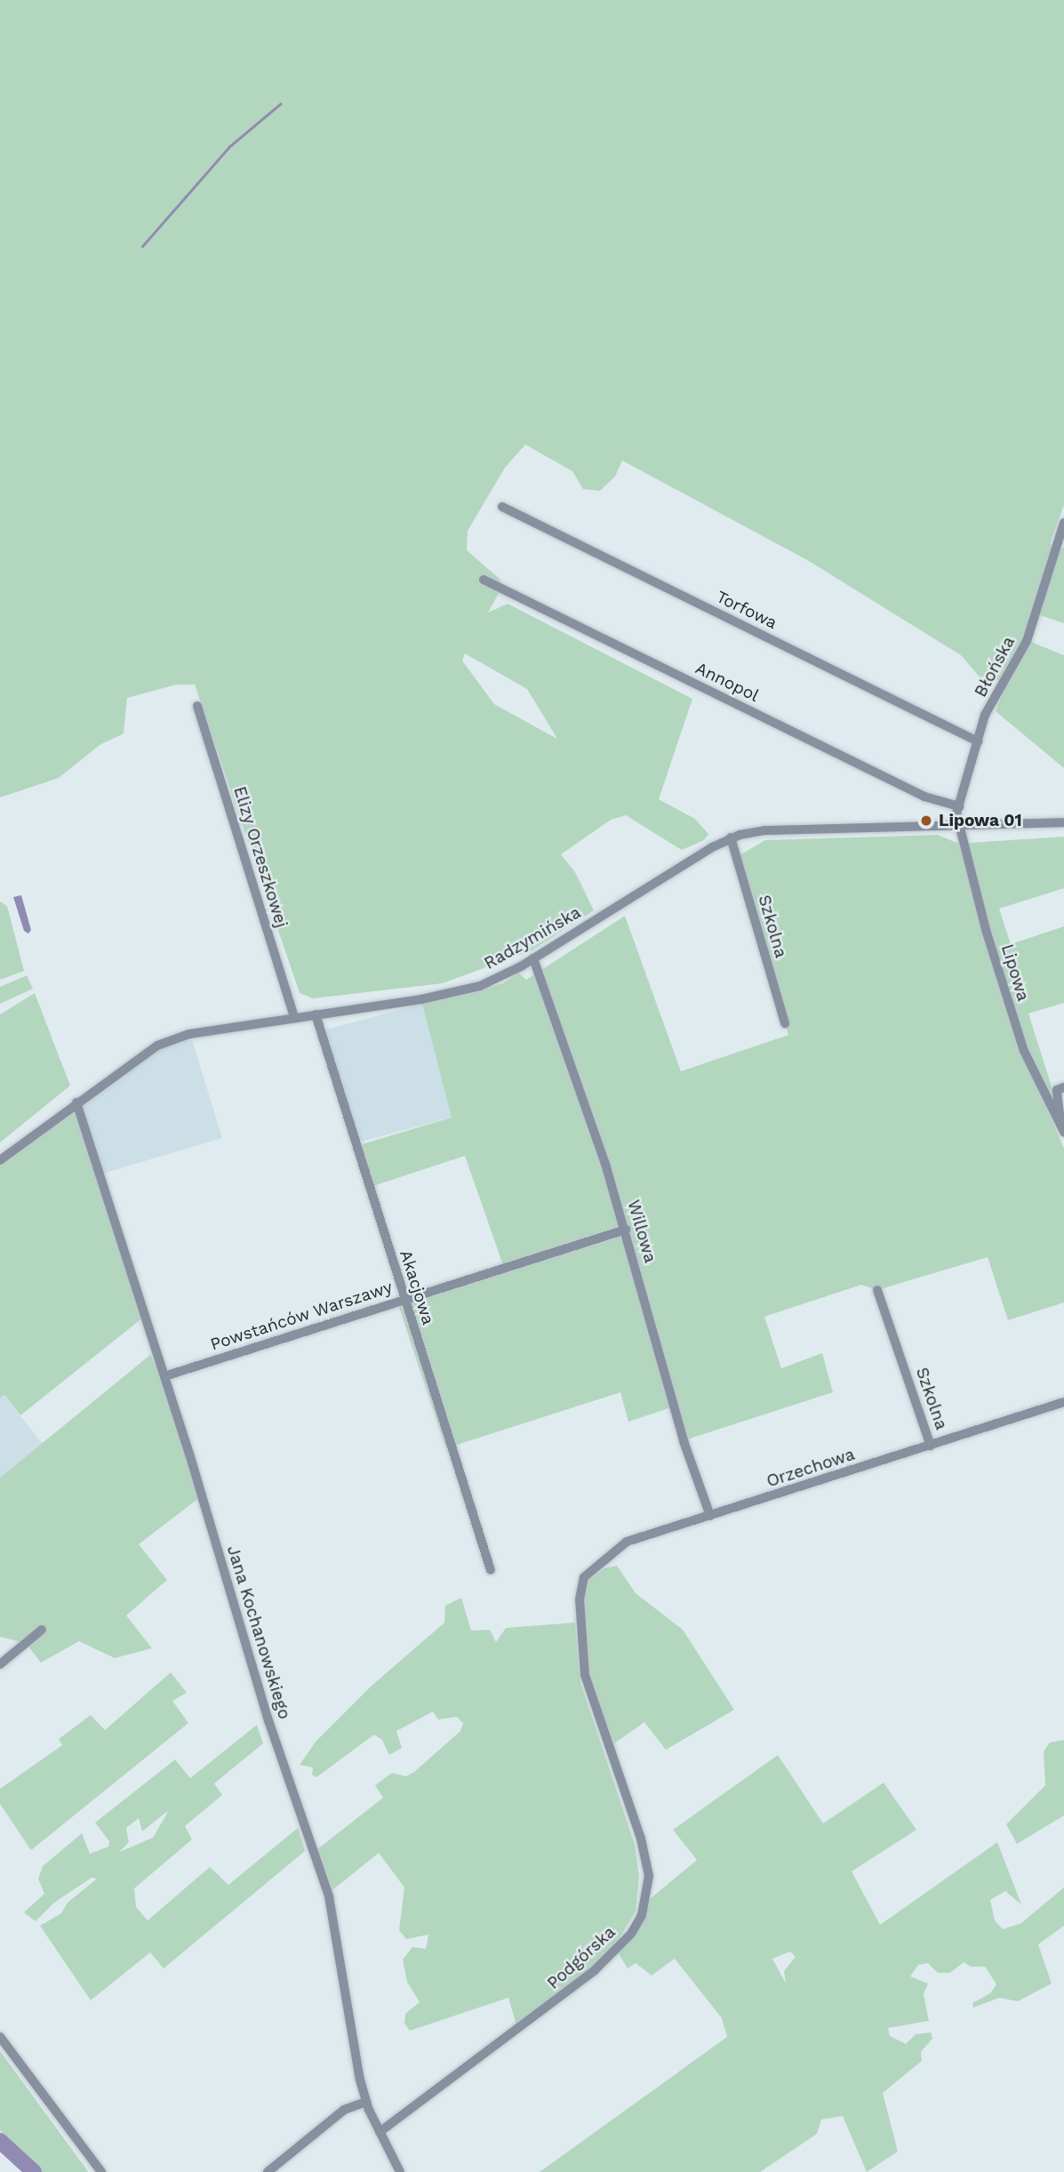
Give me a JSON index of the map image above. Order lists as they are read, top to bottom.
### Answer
{
  "streets": {
    "street": [
      "Torfowa",
      "Błońska",
      "Annopol",
      "Elizy Orzeszkowej",
      "Szkolna",
      "Radzymińska",
      "Lipowa",
      "Willowa",
      "Akacjowa",
      "Powstańców Warszawy",
      "Orzechowa",
      "Jana Kochanowskiego",
      "Podgórska"
    ]
  },
  "crossings": [
    ["Torfowa", "Błońska"],
    ["Błońska", "Annopol"],
    ["Błońska", "Radzymińska"],
    ["Błońska", "Lipowa"],
    ["Elizy Orzeszkowej", "Radzymińska"],
    ["Szkolna", "Radzymińska"],
    ["Szkolna", "Orzechowa"],
    ["Radzymińska", "Lipowa"],
    ["Radzymińska", "Willowa"],
    ["Radzymińska", "Akacjowa"],
    ["Radzymińska", "Jana Kochanowskiego"],
    ["Willowa", "Powstańców Warszawy"],
    ["Willowa", "Orzechowa"],
    ["Akacjowa", "Powstańców Warszawy"],
    ["Powstańców Warszawy", "Jana Kochanowskiego"],
    ["Orzechowa", "Podgórska"],
    ["Jana Kochanowskiego", "Podgórska"]
  ],
  "places": ["Lipowa 01"]
}
